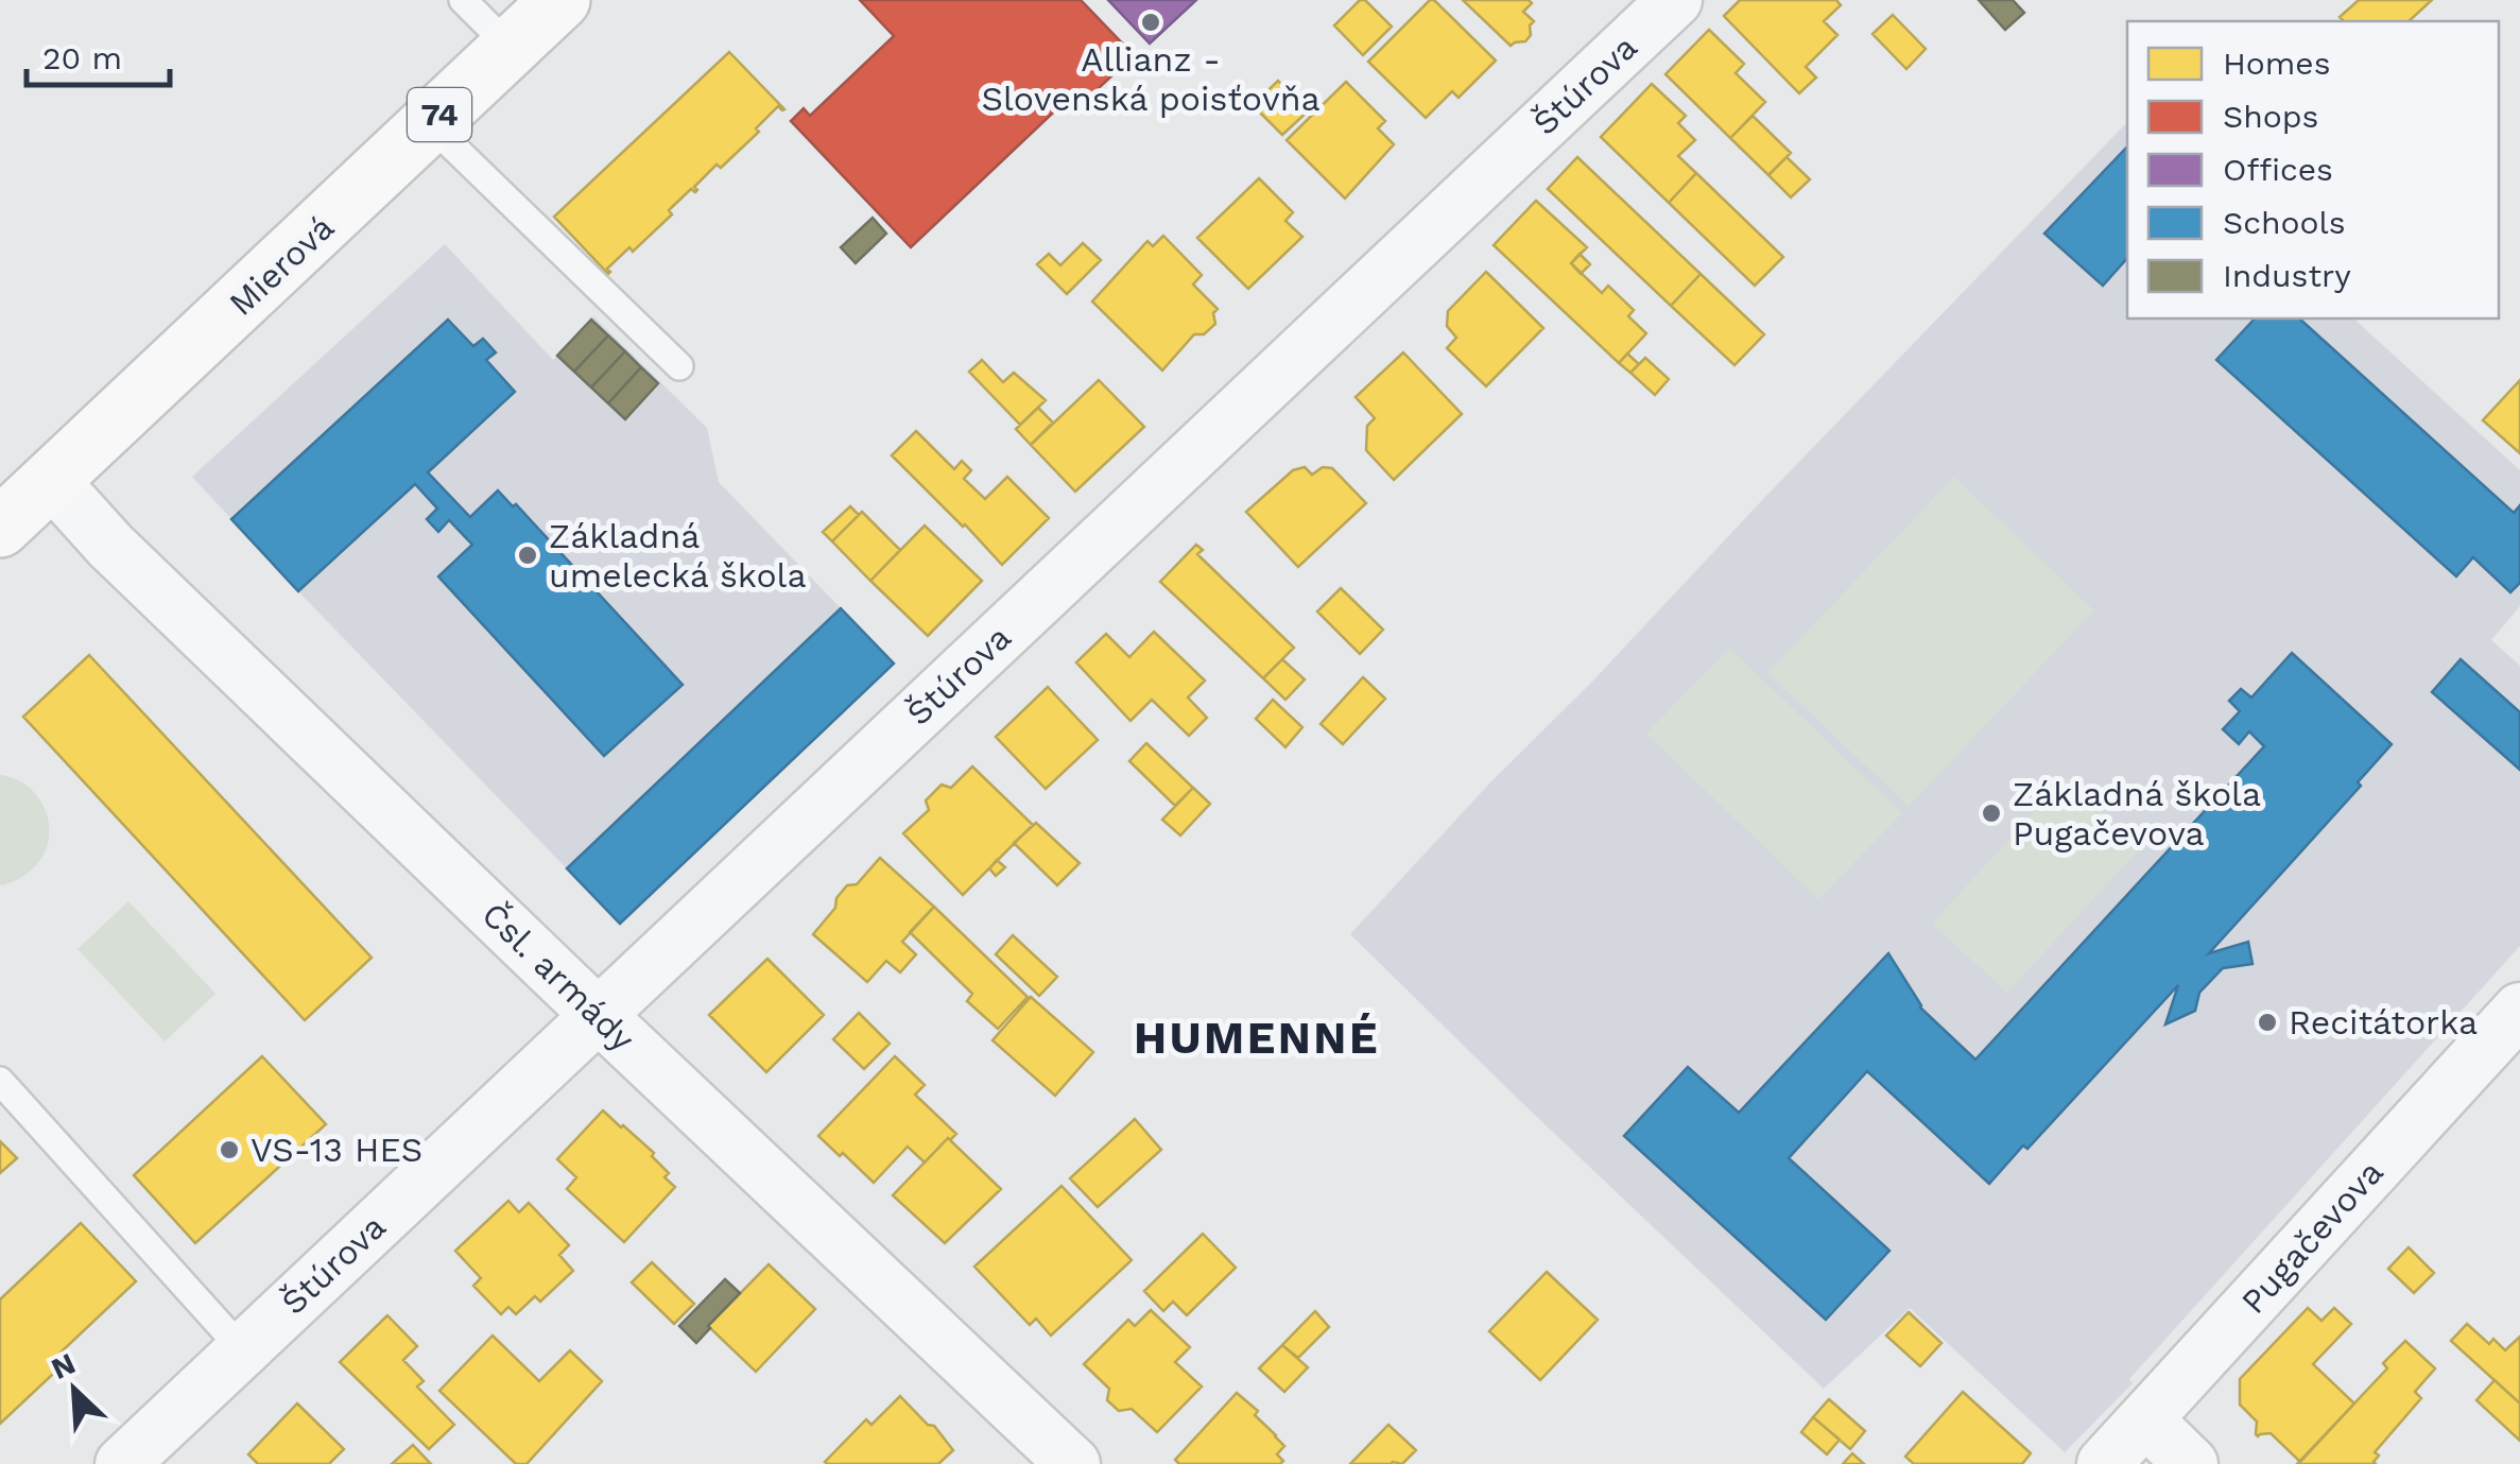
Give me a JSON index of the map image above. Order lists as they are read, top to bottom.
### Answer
{
  "streets": {
    "main road": ["74", "Mierová"],
    "street": ["Štúrova", "Čsl. armády", "Pugačevova"]
  },
  "crossings": [
    ["Štúrova", "Čsl. armády"],
    ["Mierová", "Čsl. armády"]
  ],
  "districts": ["HUMENNÉ"],
  "places": [
    "Allianz - Slovenská poisťovňa",
    "Základná umelecká škola",
    "Základná škola Pugačevova",
    "Recitátorka",
    "VS-13 HES"
  ],
  "legend": [
    "Homes",
    "Shops",
    "Offices",
    "Schools",
    "Industry"
  ],
  "scale_bar": "20 m",
  "north": "top left"
}
